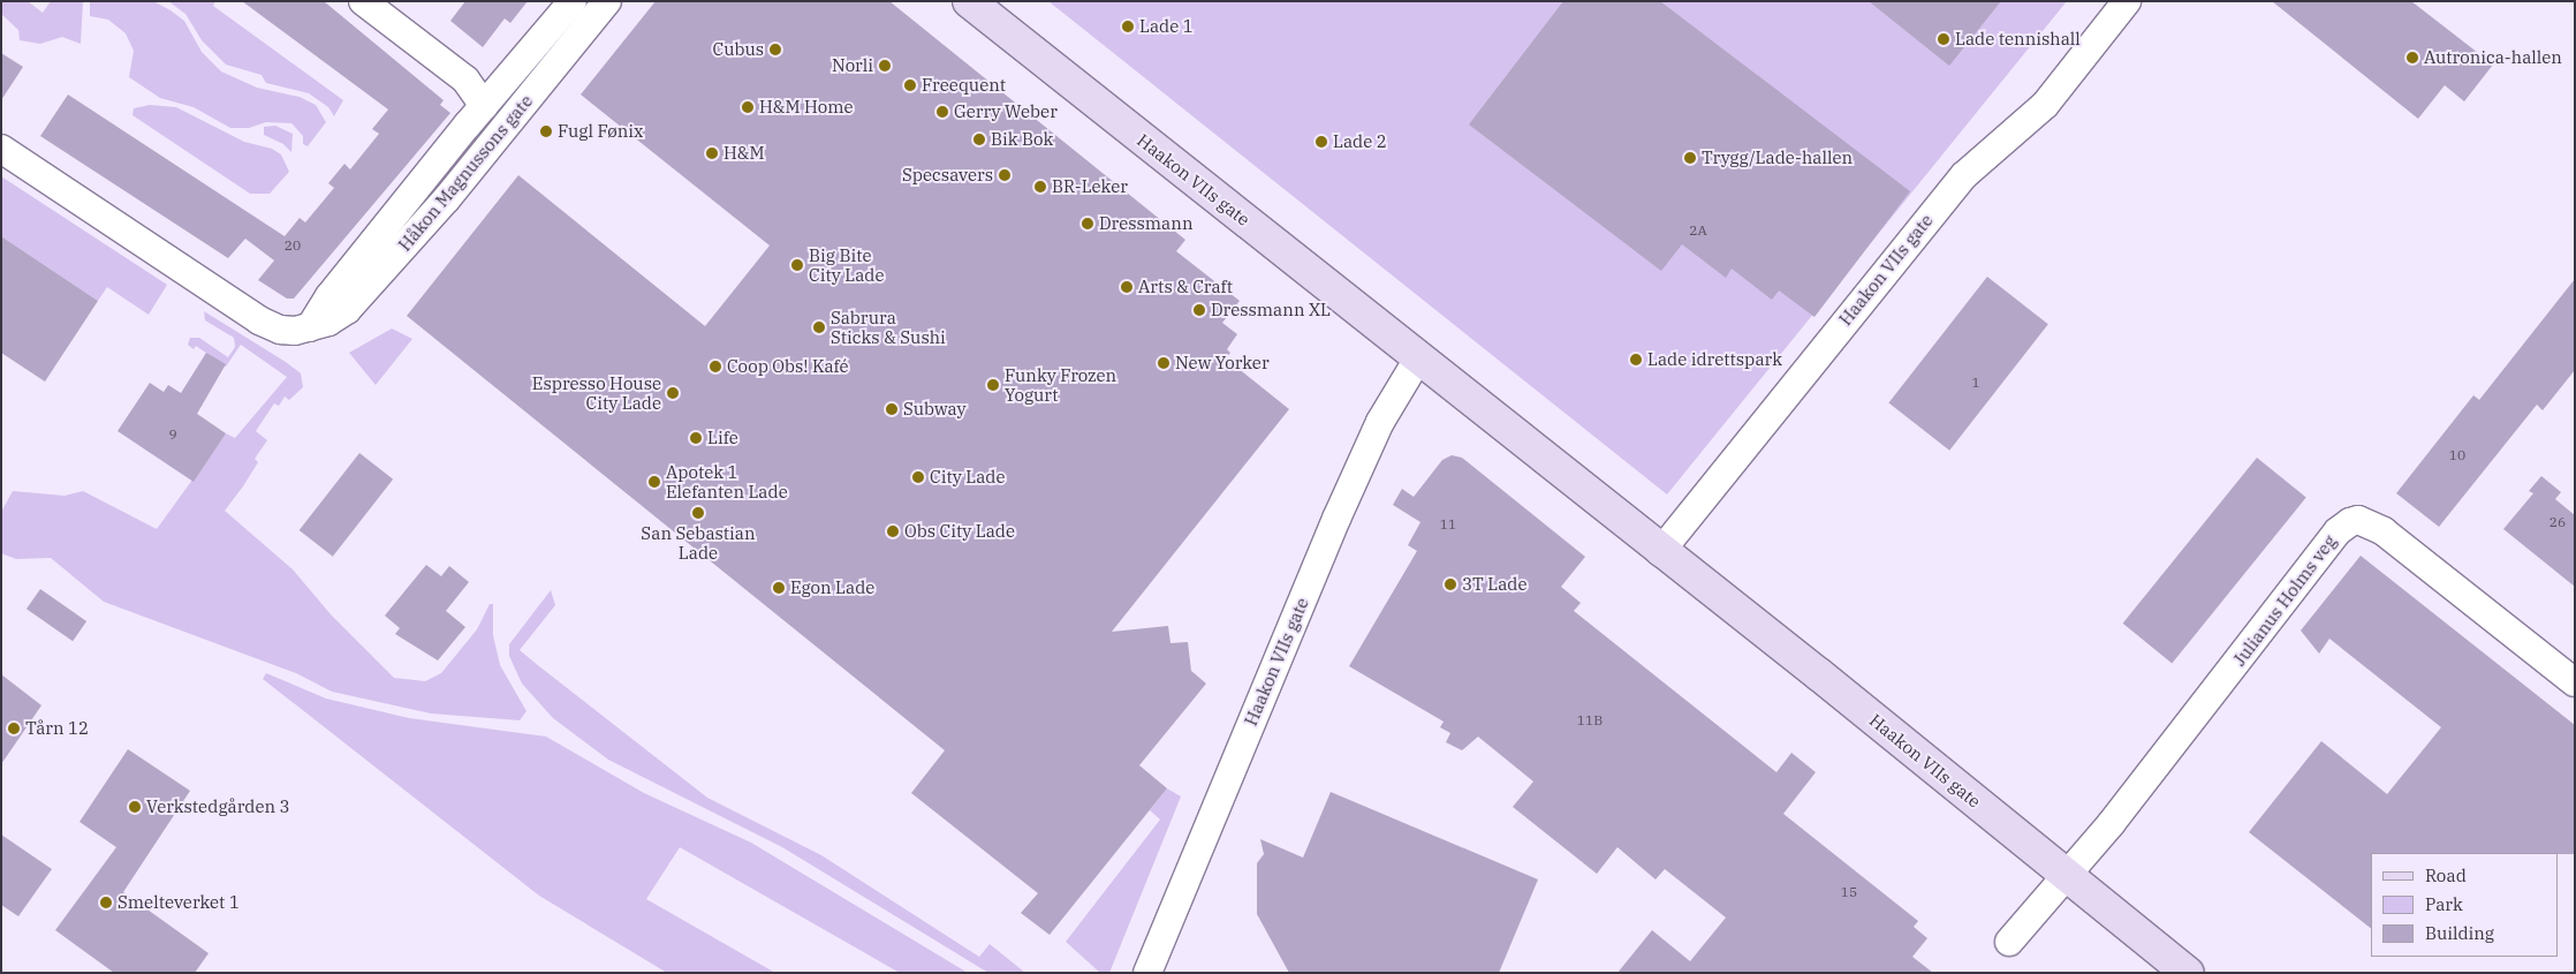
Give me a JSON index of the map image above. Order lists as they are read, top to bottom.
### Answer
{
  "streets": {
    "main road": ["Haakon VIIs gate"],
    "street": ["Håkon Magnussons gate", "Julianus Holms veg"]
  },
  "crossings": [
    ["Haakon VIIs gate", "Julianus Holms veg"]
  ],
  "places": [
    "Lade 1",
    "Lade tennishall",
    "Cubus",
    "Autronica-hallen",
    "Norli",
    "Freequent",
    "H&M Home",
    "Gerry Weber",
    "Fugl Fønix",
    "Bik Bok",
    "Lade 2",
    "H&M",
    "Trygg/Lade-hallen",
    "Specsavers",
    "BR-Leker",
    "Dressmann",
    "Big Bite City Lade",
    "Arts & Craft",
    "Dressmann XL",
    "Sabrura Sticks & Sushi",
    "Lade idrettspark",
    "New Yorker",
    "Coop Obs! Kafé",
    "Funky Frozen Yogurt",
    "Espresso House City Lade",
    "Subway",
    "Life",
    "City Lade",
    "Apotek 1 Elefanten Lade",
    "San Sebastian Lade",
    "Obs City Lade",
    "3T Lade",
    "Egon Lade",
    "Tårn 12",
    "Verkstedgården 3",
    "Smelteverket 1"
  ],
  "house_numbers": [
    "2A",
    "20",
    "1",
    "9",
    "10",
    "26",
    "11",
    "11B",
    "15"
  ],
  "legend": ["Road", "Park", "Building"]
}
